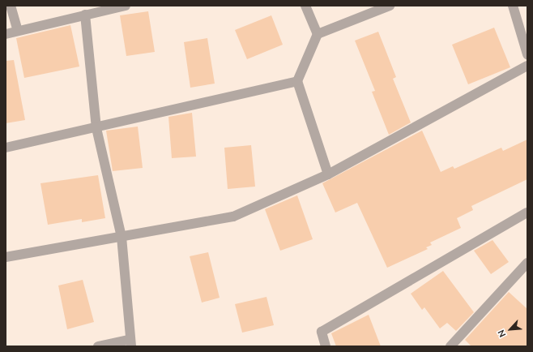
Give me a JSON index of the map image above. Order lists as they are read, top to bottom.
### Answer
{
  "north": "bottom left"
}
